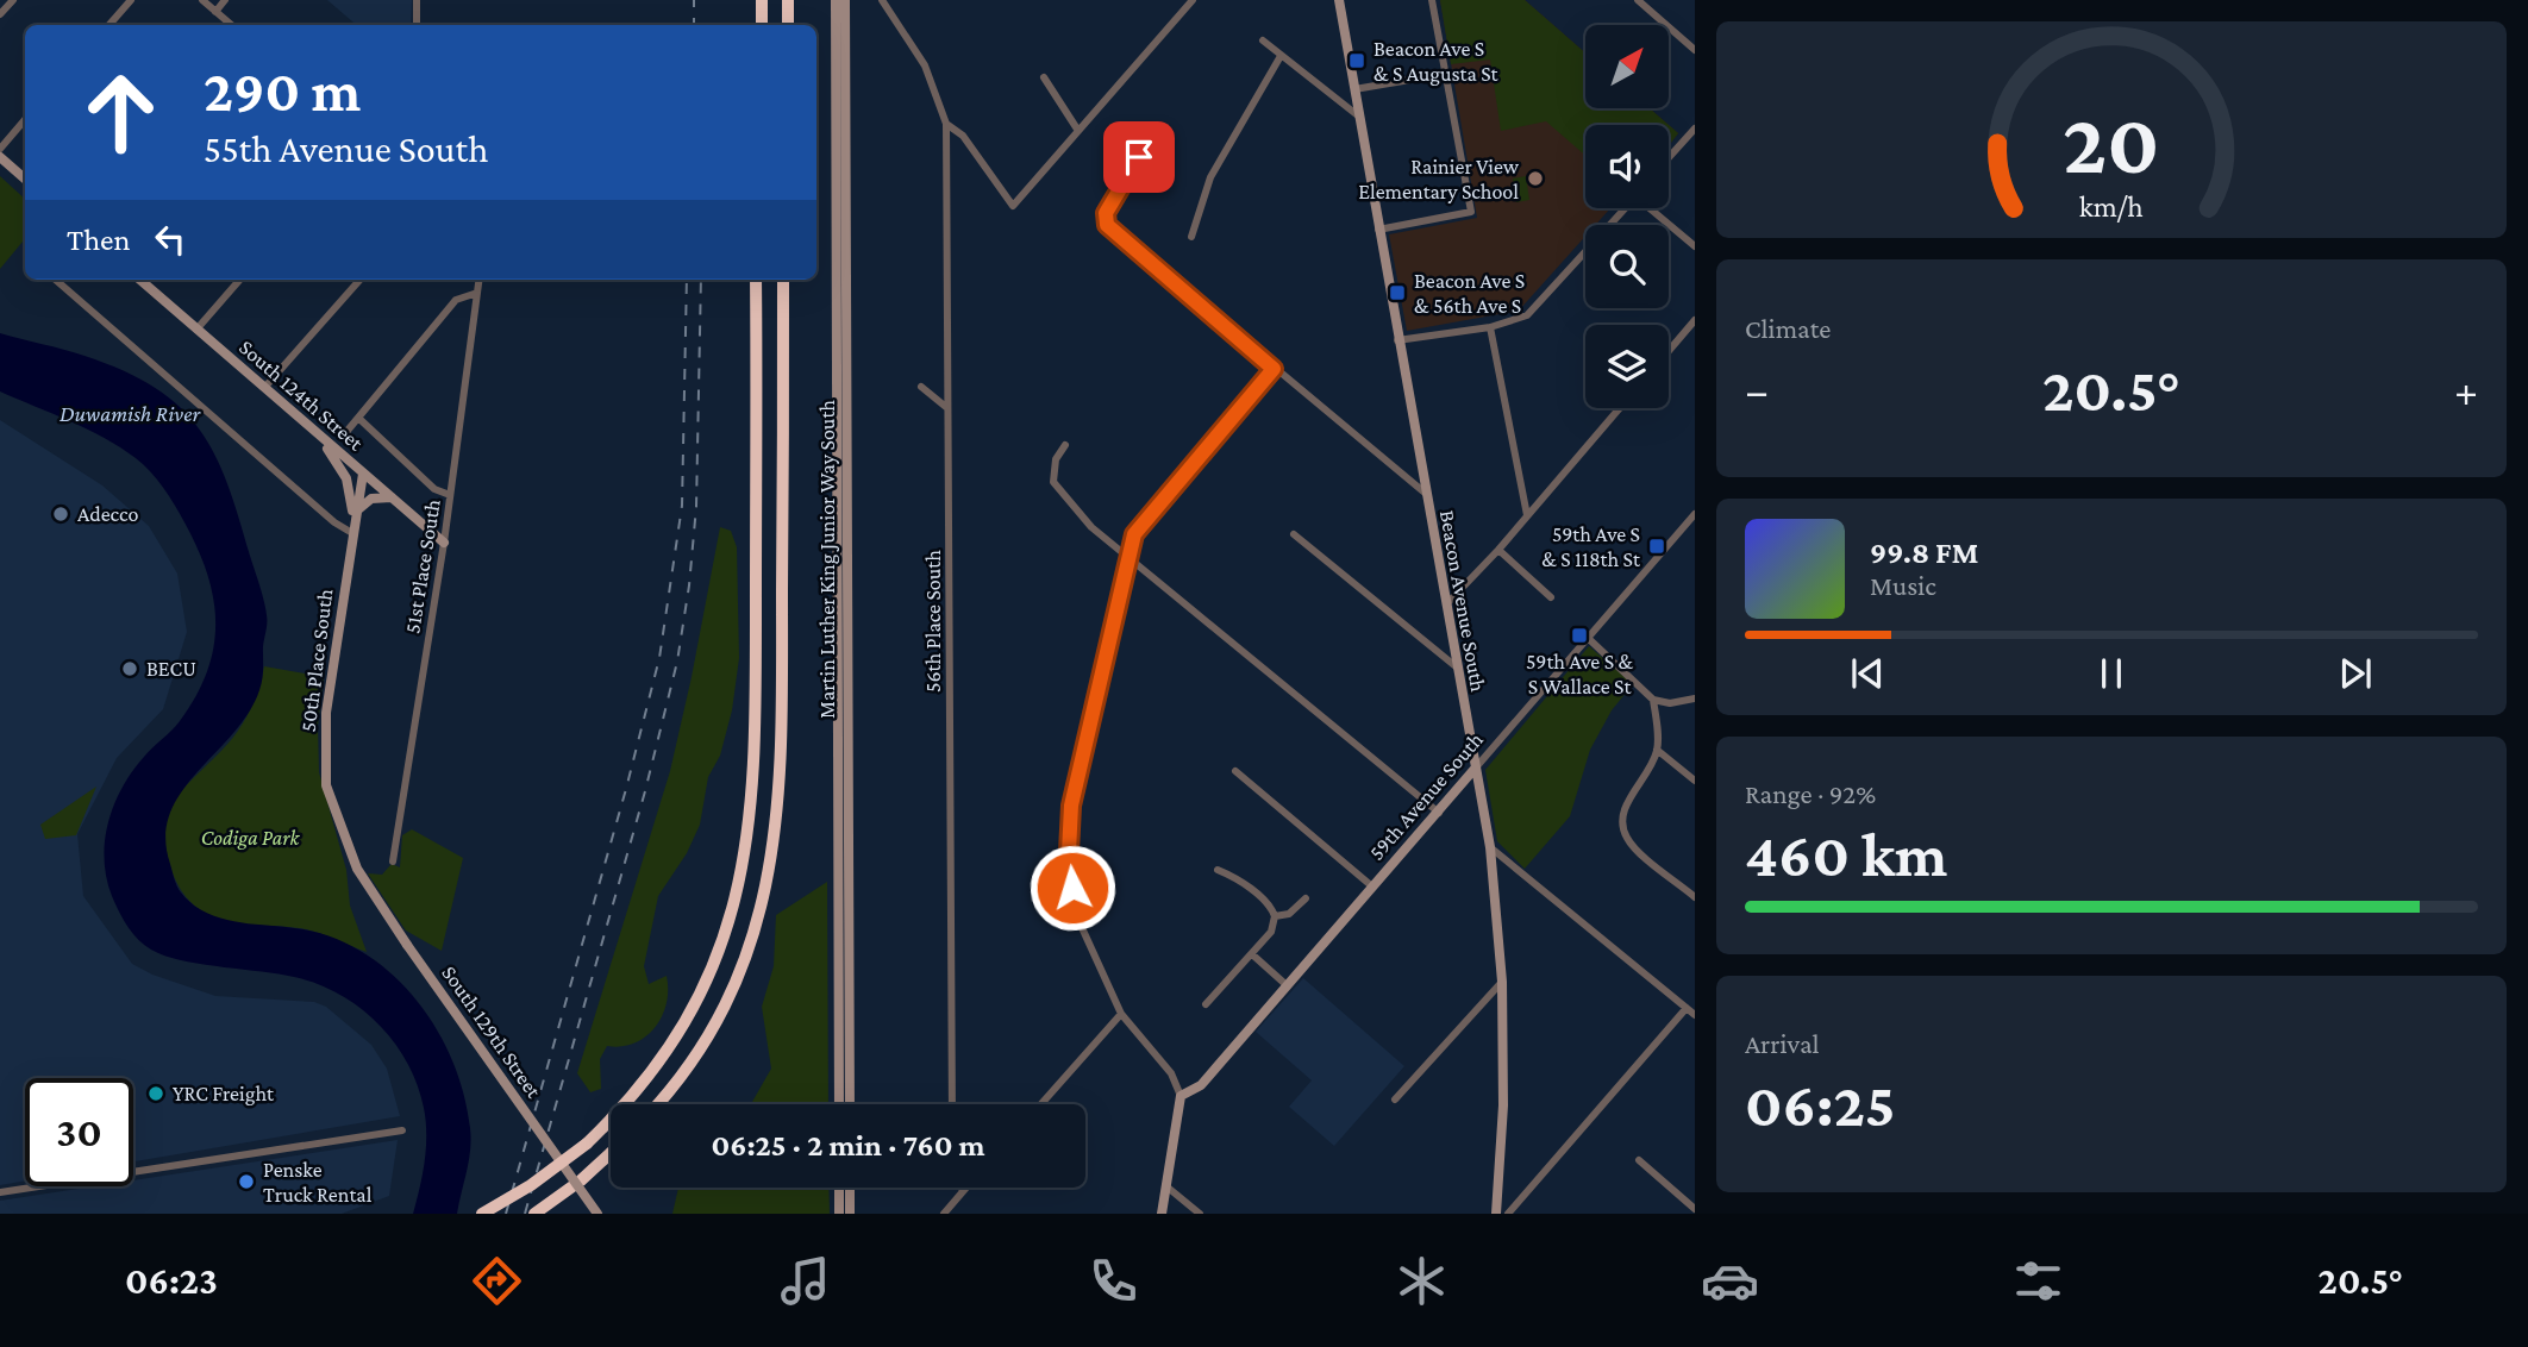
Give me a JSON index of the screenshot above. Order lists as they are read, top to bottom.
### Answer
{
  "streets": {
    "street": [
      "South 124th Street",
      "Martin Luther King Junior Way South",
      "51st Place South",
      "Beacon Avenue South",
      "56th Place South",
      "50th Place South",
      "59th Avenue South",
      "South 129th Street"
    ]
  },
  "crossings": [
    ["South 124th Street", "51st Place South"],
    ["South 124th Street", "50th Place South"],
    ["Beacon Avenue South", "59th Avenue South"],
    ["50th Place South", "South 129th Street"]
  ],
  "water": ["Duwamish River"],
  "parks": ["Codiga Park"],
  "places": {
    "transit": [
      "Beacon Ave S & S Augusta St",
      "Beacon Ave S & 56th Ave S",
      "59th Ave S & S 118th St",
      "59th Ave S & S Wallace St"
    ],
    "other": [
      "Rainier View Elementary School",
      "Adecco",
      "BECU",
      "YRC Freight",
      "Penske Truck Rental"
    ]
  },
  "north": "top right",
  "page": {
    "turn": ["290 m", "55th Avenue South"],
    "then": "Then",
    "tile": [
      "Climate",
      ["Range · 92%", "460 km"],
      ["Arrival", "06:25"]
    ],
    "heat": ["−", "20.5°", "+"],
    "song": ["99.8 FM", "Music"],
    "limit": "30",
    "trip": "06:25 · 2 min · 760 m",
    "tabs": ["06:23", "20.5°"],
    "gauge": ["20", "km/h"]
  }
}
